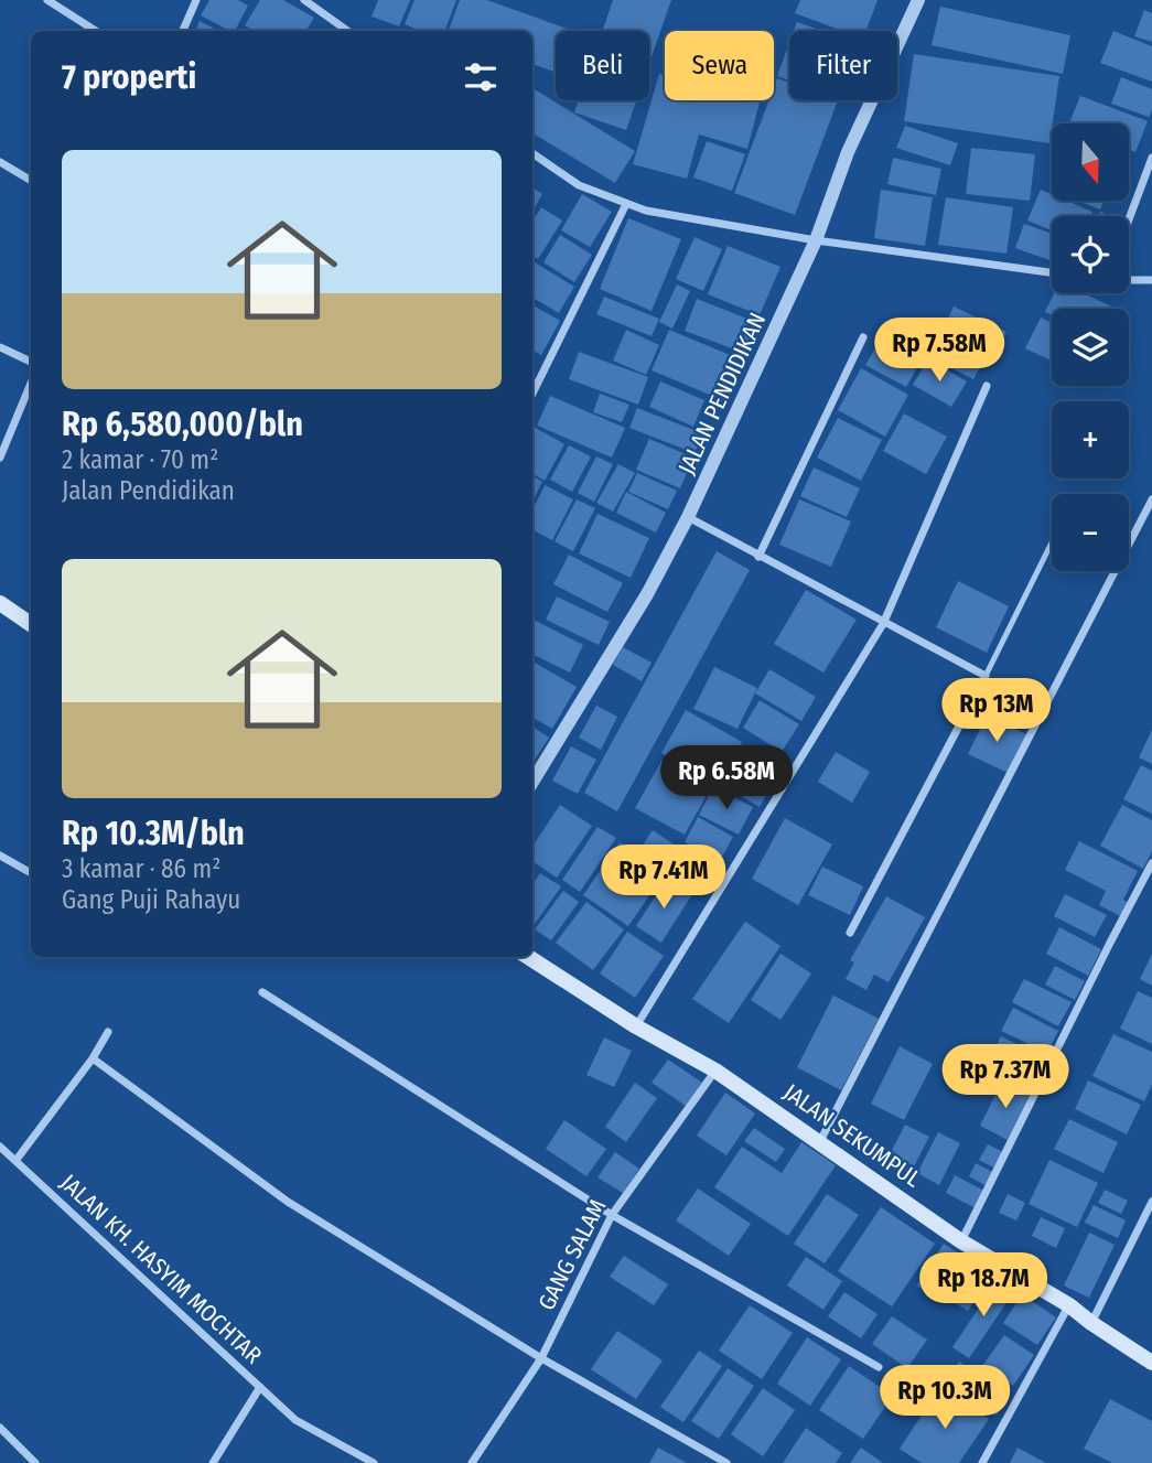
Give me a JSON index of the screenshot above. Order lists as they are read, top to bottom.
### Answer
{
  "streets": {
    "main road": ["JALAN SEKUMPUL"],
    "street": ["JALAN PENDIDIKAN", "GANG SALAM", "JALAN KH. HASYIM MOCHTAR"]
  },
  "crossings": [
    ["JALAN SEKUMPUL", "GANG SALAM"]
  ],
  "north": "bottom",
  "page": {
    "chip": ["Beli", "Sewa", "Filter"],
    "heading": "7 properti",
    "map_buttons": ["+", "−"],
    "list": [
      {
        "name": "Rp 6,580,000/bln",
        "note": "2 kamar · 70 m² · Jalan Pendidikan"
      },
      {
        "name": "Rp 10.3M/bln",
        "note": "3 kamar · 86 m² · Gang Puji Rahayu"
      }
    ],
    "price": [
      "Rp 7.58M",
      "Rp 13M",
      "Rp 6.58M",
      "Rp 7.41M",
      "Rp 7.37M",
      "Rp 18.7M",
      "Rp 10.3M"
    ]
  }
}
